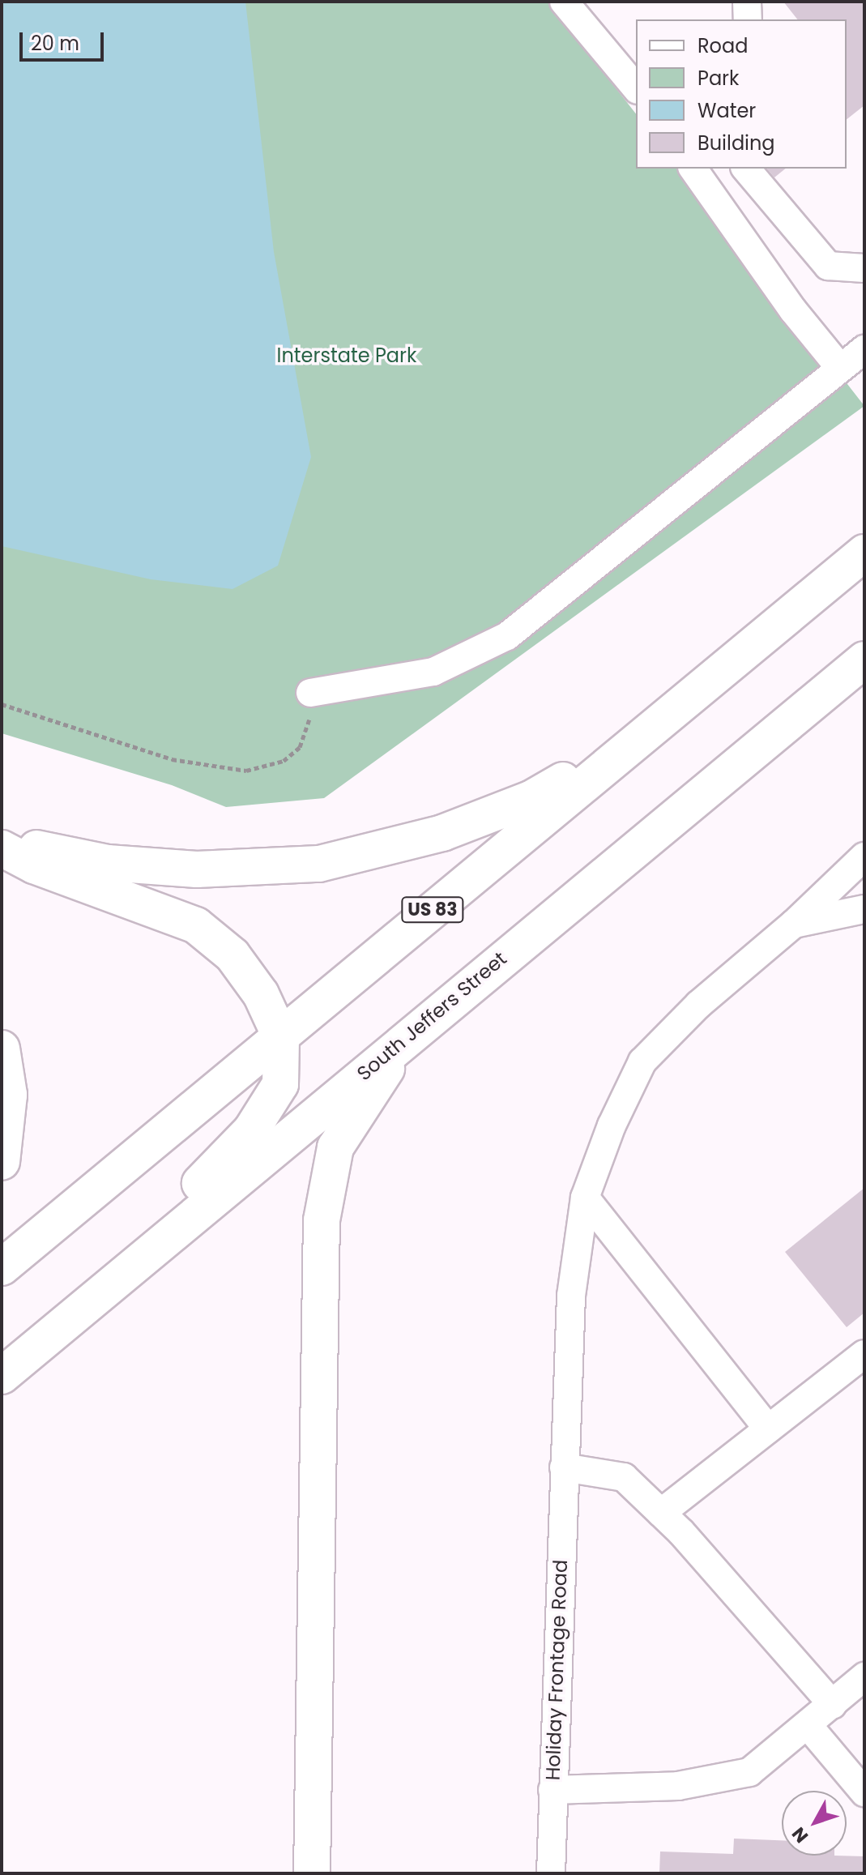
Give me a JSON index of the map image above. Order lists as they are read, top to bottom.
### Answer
{
  "streets": {
    "highway": ["US 83", "South Jeffers Street"],
    "street": ["Holiday Frontage Road"]
  },
  "parks": ["Interstate Park"],
  "legend": [
    "Road",
    "Park",
    "Water",
    "Building"
  ],
  "scale_bar": "20 m",
  "north": "bottom left"
}
